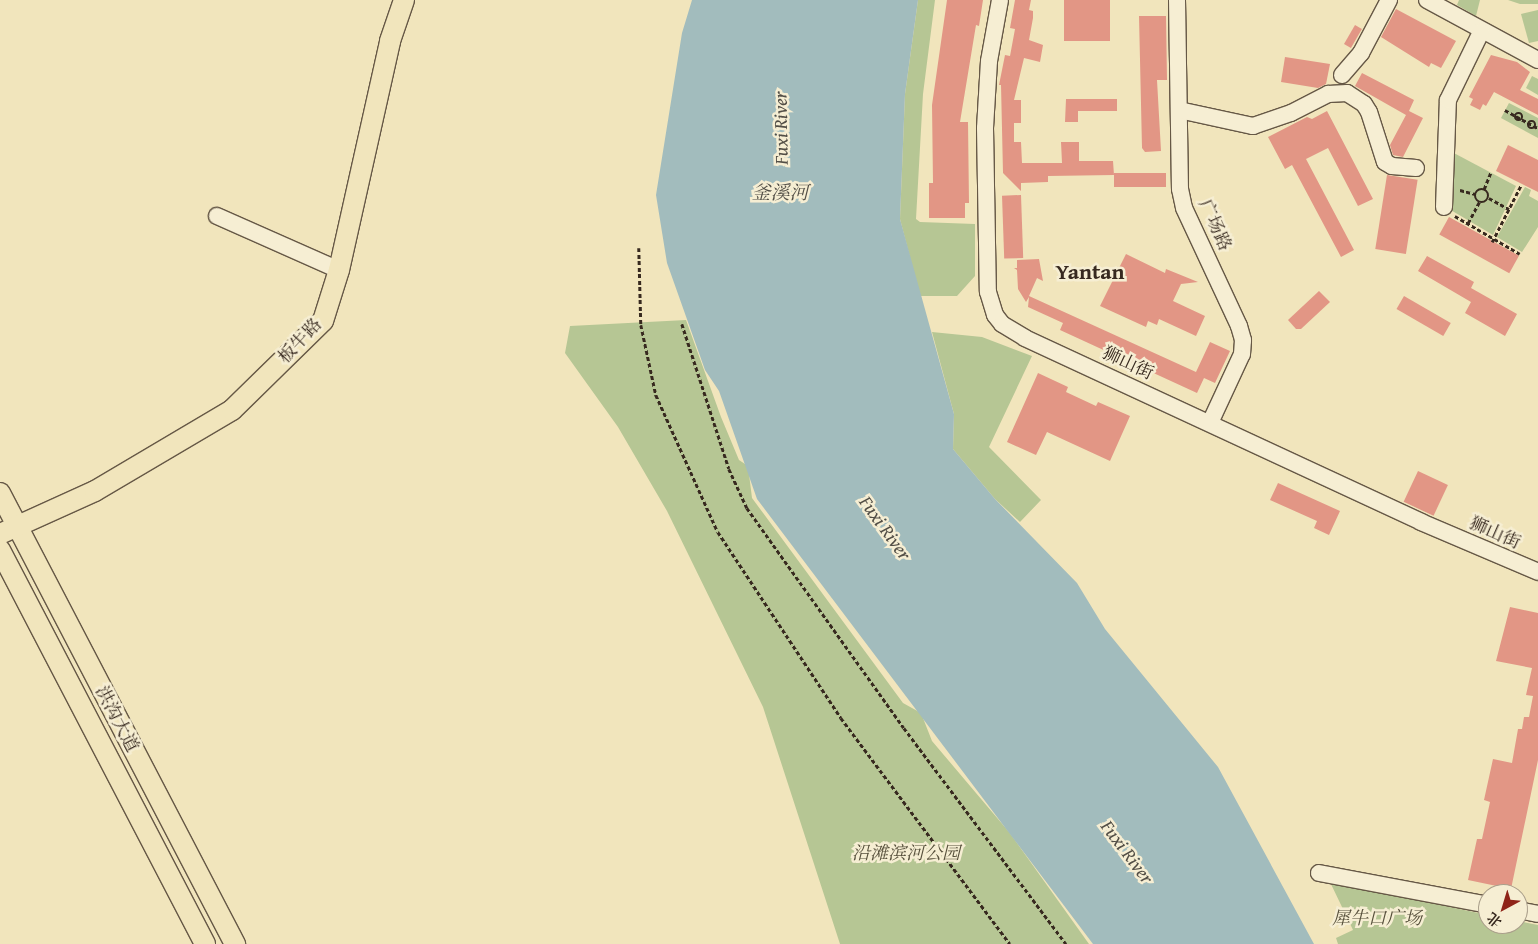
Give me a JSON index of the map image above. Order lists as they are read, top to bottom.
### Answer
{
  "streets": {
    "main road": ["板牛路", "洪沟大道"],
    "street": ["广场路", "狮山街"]
  },
  "crossings": [
    ["广场路", "狮山街"],
    ["板牛路", "洪沟大道"]
  ],
  "districts": ["Yantan"],
  "water": ["Fuxi River", "釜溪河"],
  "parks": ["沿滩滨河公园", "犀牛口广场"],
  "north": "bottom left"
}
